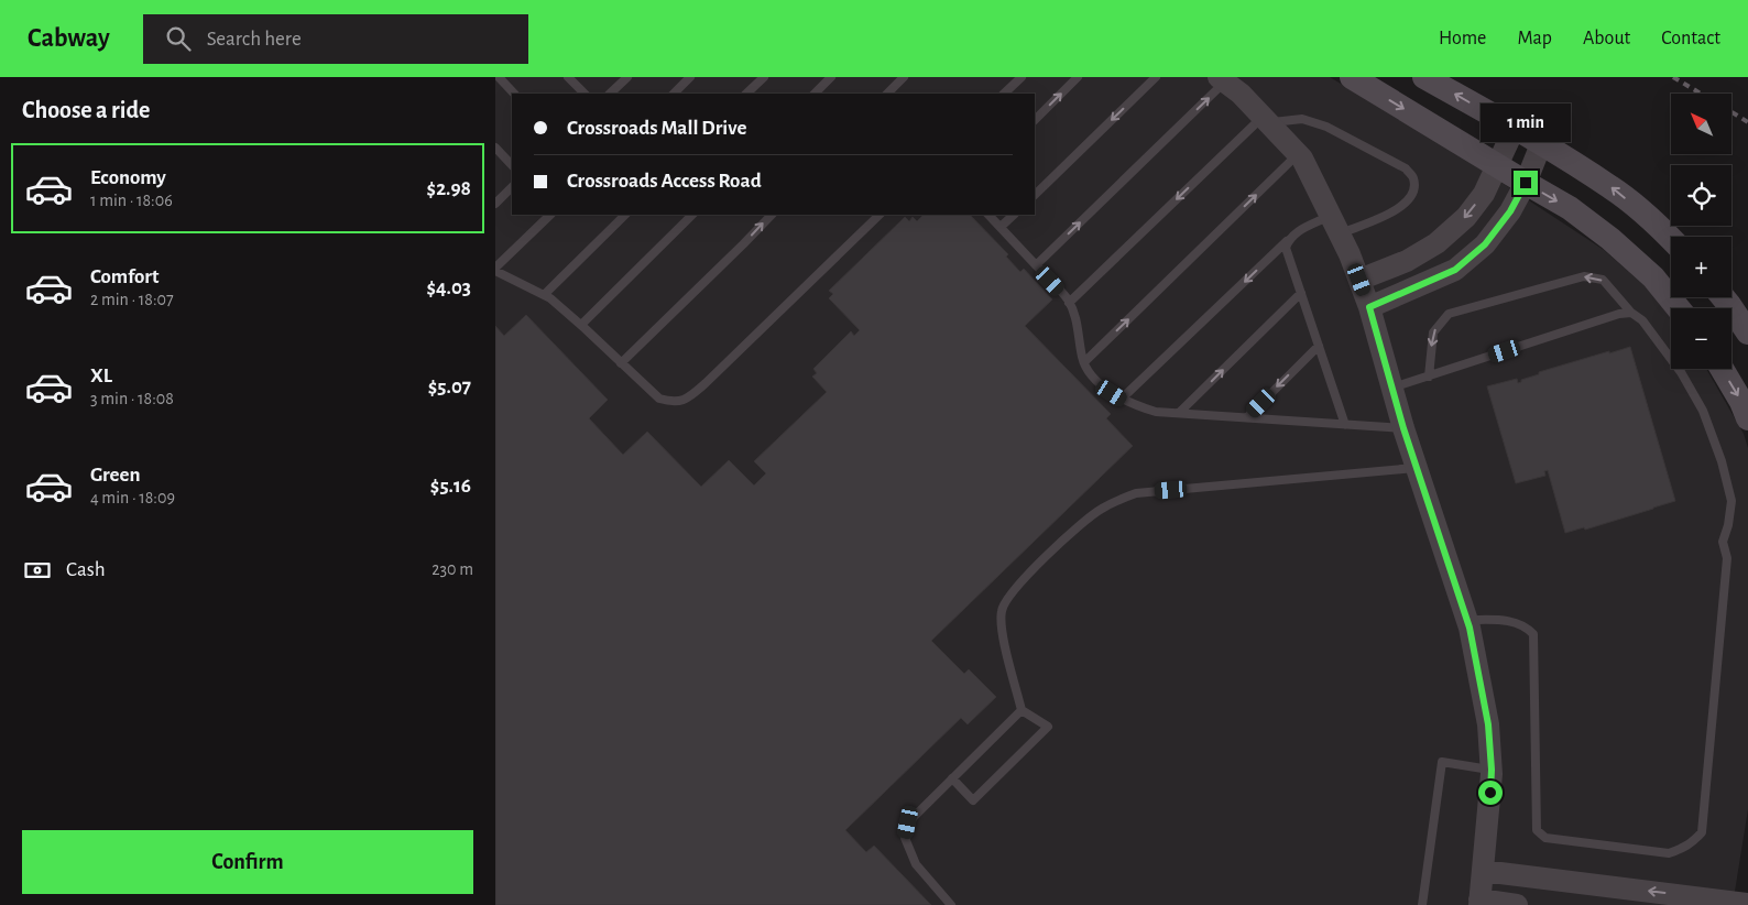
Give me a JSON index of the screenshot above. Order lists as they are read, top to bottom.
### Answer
{
  "north": "top left",
  "page": {
    "header": "Cabway",
    "search": "Search here",
    "nav": [
      "Home",
      "Map",
      "About",
      "Contact"
    ],
    "heading": "Choose a ride",
    "map_buttons": ["+", "−"],
    "banner": ["Crossroads Mall Drive", "Crossroads Access Road"],
    "bubble": "1 min",
    "list": [
      {
        "name": "Economy",
        "note": "1 min · 18:06",
        "value": "$2.98"
      },
      {
        "name": "Comfort",
        "note": "2 min · 18:07",
        "value": "$4.03"
      },
      {
        "name": "XL",
        "note": "3 min · 18:08",
        "value": "$5.07"
      },
      {
        "name": "Green",
        "note": "4 min · 18:09",
        "value": "$5.16"
      }
    ],
    "pay": ["Cash", "230 m"],
    "buttons": "Confirm"
  }
}
